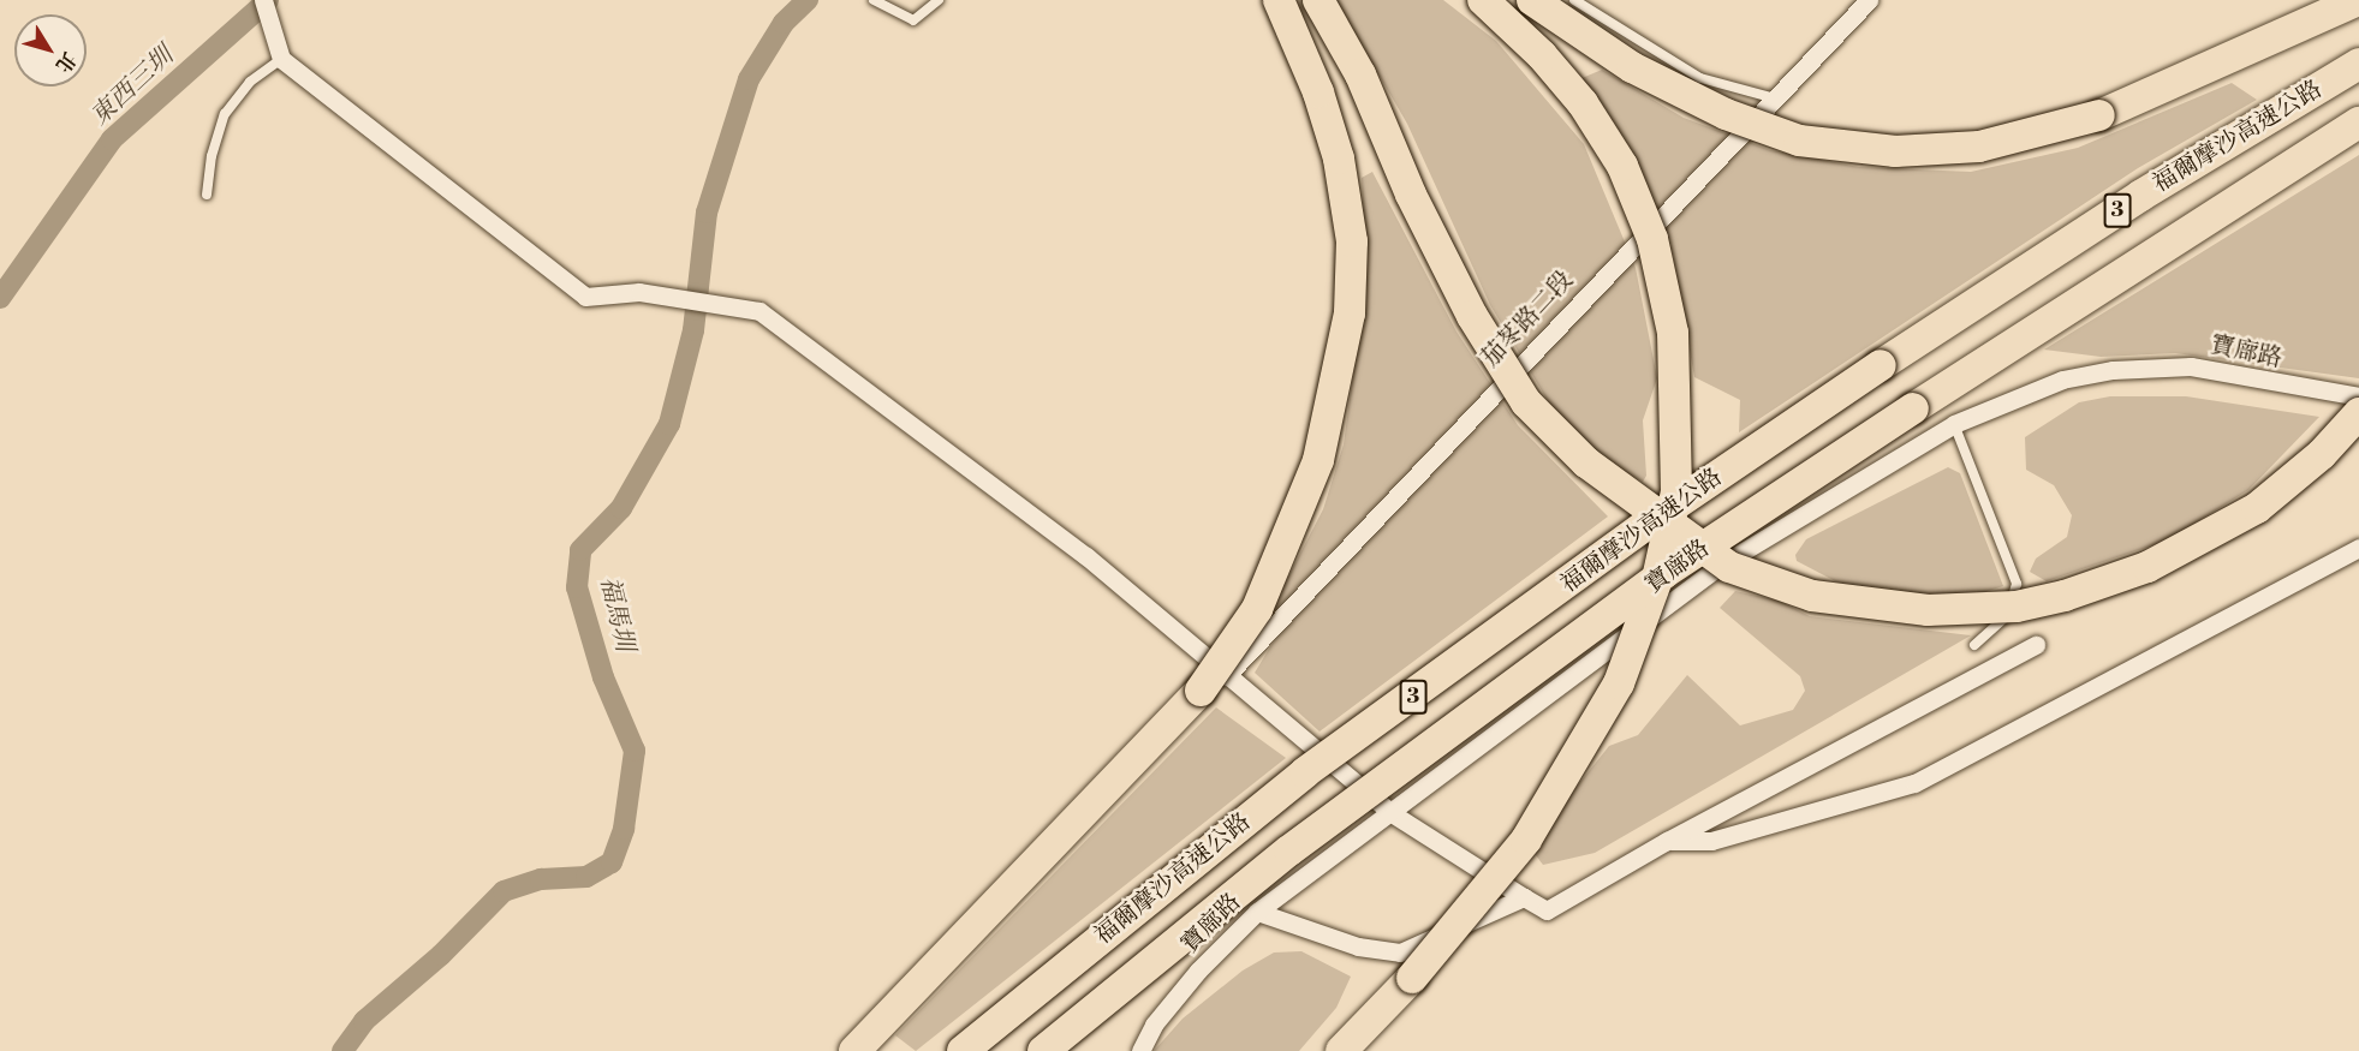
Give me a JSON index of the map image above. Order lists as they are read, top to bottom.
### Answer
{
  "streets": {
    "highway": ["福爾摩沙高速公路", "3"],
    "street": ["茄苳路二段", "寶廍路"]
  },
  "water": ["東西三圳", "福馬圳"],
  "north": "bottom right"
}
